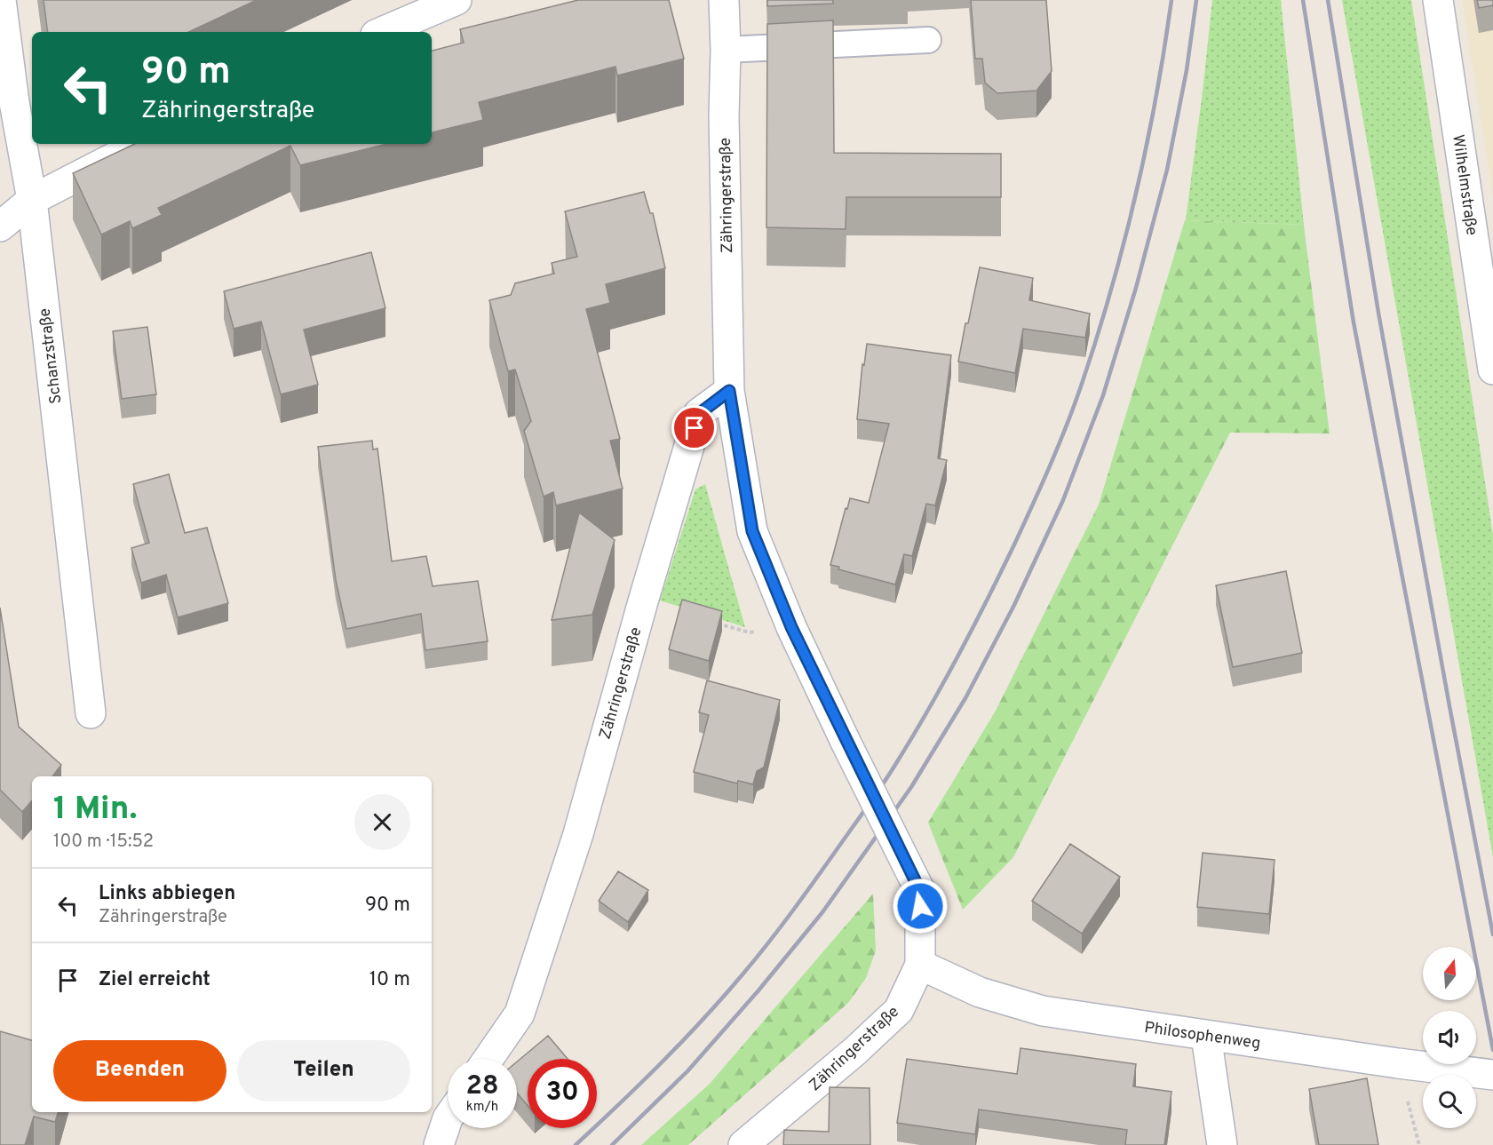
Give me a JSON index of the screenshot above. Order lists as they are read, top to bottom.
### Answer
{
  "streets": {
    "street": [
      "Wilhelmstraße",
      "Zähringerstraße",
      "Schanzstraße",
      "Philosophenweg"
    ]
  },
  "crossings": [
    ["Zähringerstraße", "Philosophenweg"]
  ],
  "north": "top",
  "page": {
    "turn": ["90 m", "Zähringerstraße"],
    "heading": ["1 Min.", "100 m · 15:52"],
    "list": [
      {
        "name": "Links abbiegen",
        "note": "Zähringerstraße",
        "value": "90 m"
      },
      {
        "name": "Ziel erreicht",
        "value": "10 m"
      }
    ],
    "buttons": ["Beenden", "Teilen"],
    "speed": "28 km/h",
    "limit": "30"
  }
}
